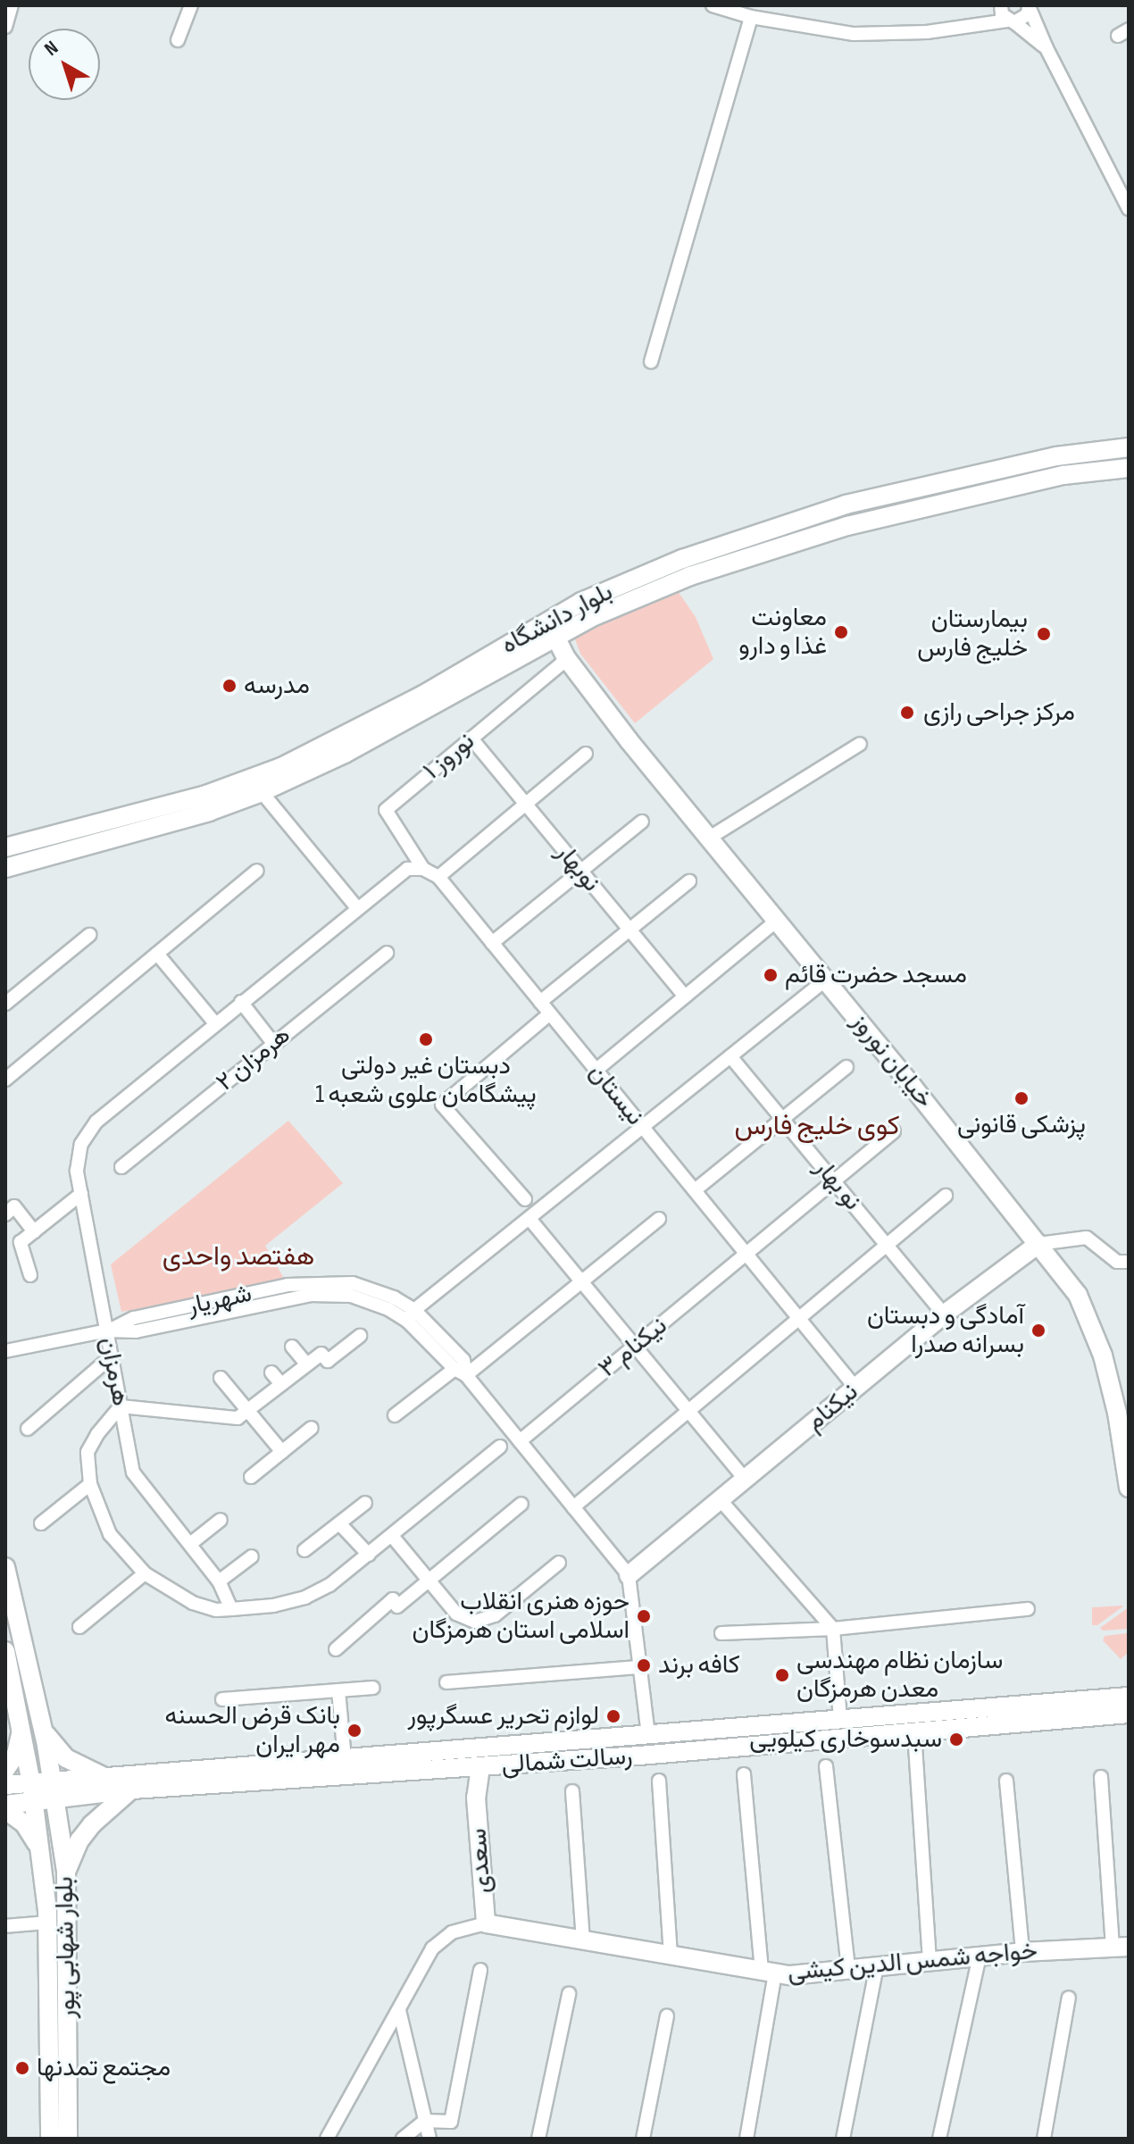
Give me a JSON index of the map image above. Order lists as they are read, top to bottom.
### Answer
{
  "streets": {
    "main road": [
      "بلوار دانشگاه",
      "خیابان نوروز",
      "نیکنام",
      "رسالت شمالی",
      "سعدی",
      "بلوار شهابی پور",
      "خواجه شمس الدين كيشی"
    ],
    "street": [
      "نوروز ۱",
      "نوبهار",
      "هرمزان ۲",
      "نیستان",
      "نو بهار",
      "شهریار",
      "نیکنام ۳",
      "هرمزان"
    ]
  },
  "crossings": [
    ["بلوار دانشگاه", "خیابان نوروز"],
    ["نوروز ۱", "نوبهار"],
    ["نوروز ۱", "خیابان نوروز"],
    ["نوروز ۱", "نیستان"],
    ["خیابان نوروز", "نیکنام"],
    ["نیستان", "نیکنام ۳"],
    ["نیستان", "نیکنام"],
    ["نو بهار", "نیکنام ۳"],
    ["نو بهار", "نیکنام"],
    ["شهریار", "نیکنام ۳"],
    ["شهریار", "هرمزان"],
    ["شهریار", "نیکنام"],
    ["رسالت شمالی", "سعدی"],
    ["رسالت شمالی", "بلوار شهابی پور"],
    ["سعدی", "خواجه شمس الدين كيشی"]
  ],
  "districts": ["کوی خلیج فارس", "هفتصد واحدی"],
  "places": [
    "معاونت غذا و دارو",
    "بیمارستان خلیج فارس",
    "مدرسه",
    "مرکز جراحی رازی",
    "مسجد حضرت قائم",
    "دبستان غیر دولتی پیشگامان علوی شعبه 1",
    "پزشکی قانونی",
    "آمادگی و دبستان بسرانه صدرا",
    "حوزه هنری انقلاب اسلامی استان هرمزگان",
    "کافه برند",
    "سازمان نظام مهندسی معدن هرمزگان",
    "لوازم تحریر عسگرپور",
    "بانک قرض الحسنه مهر ایران",
    "سبدسوخاری کیلویی",
    "مجتمع تمدنها"
  ],
  "north": "top left"
}
